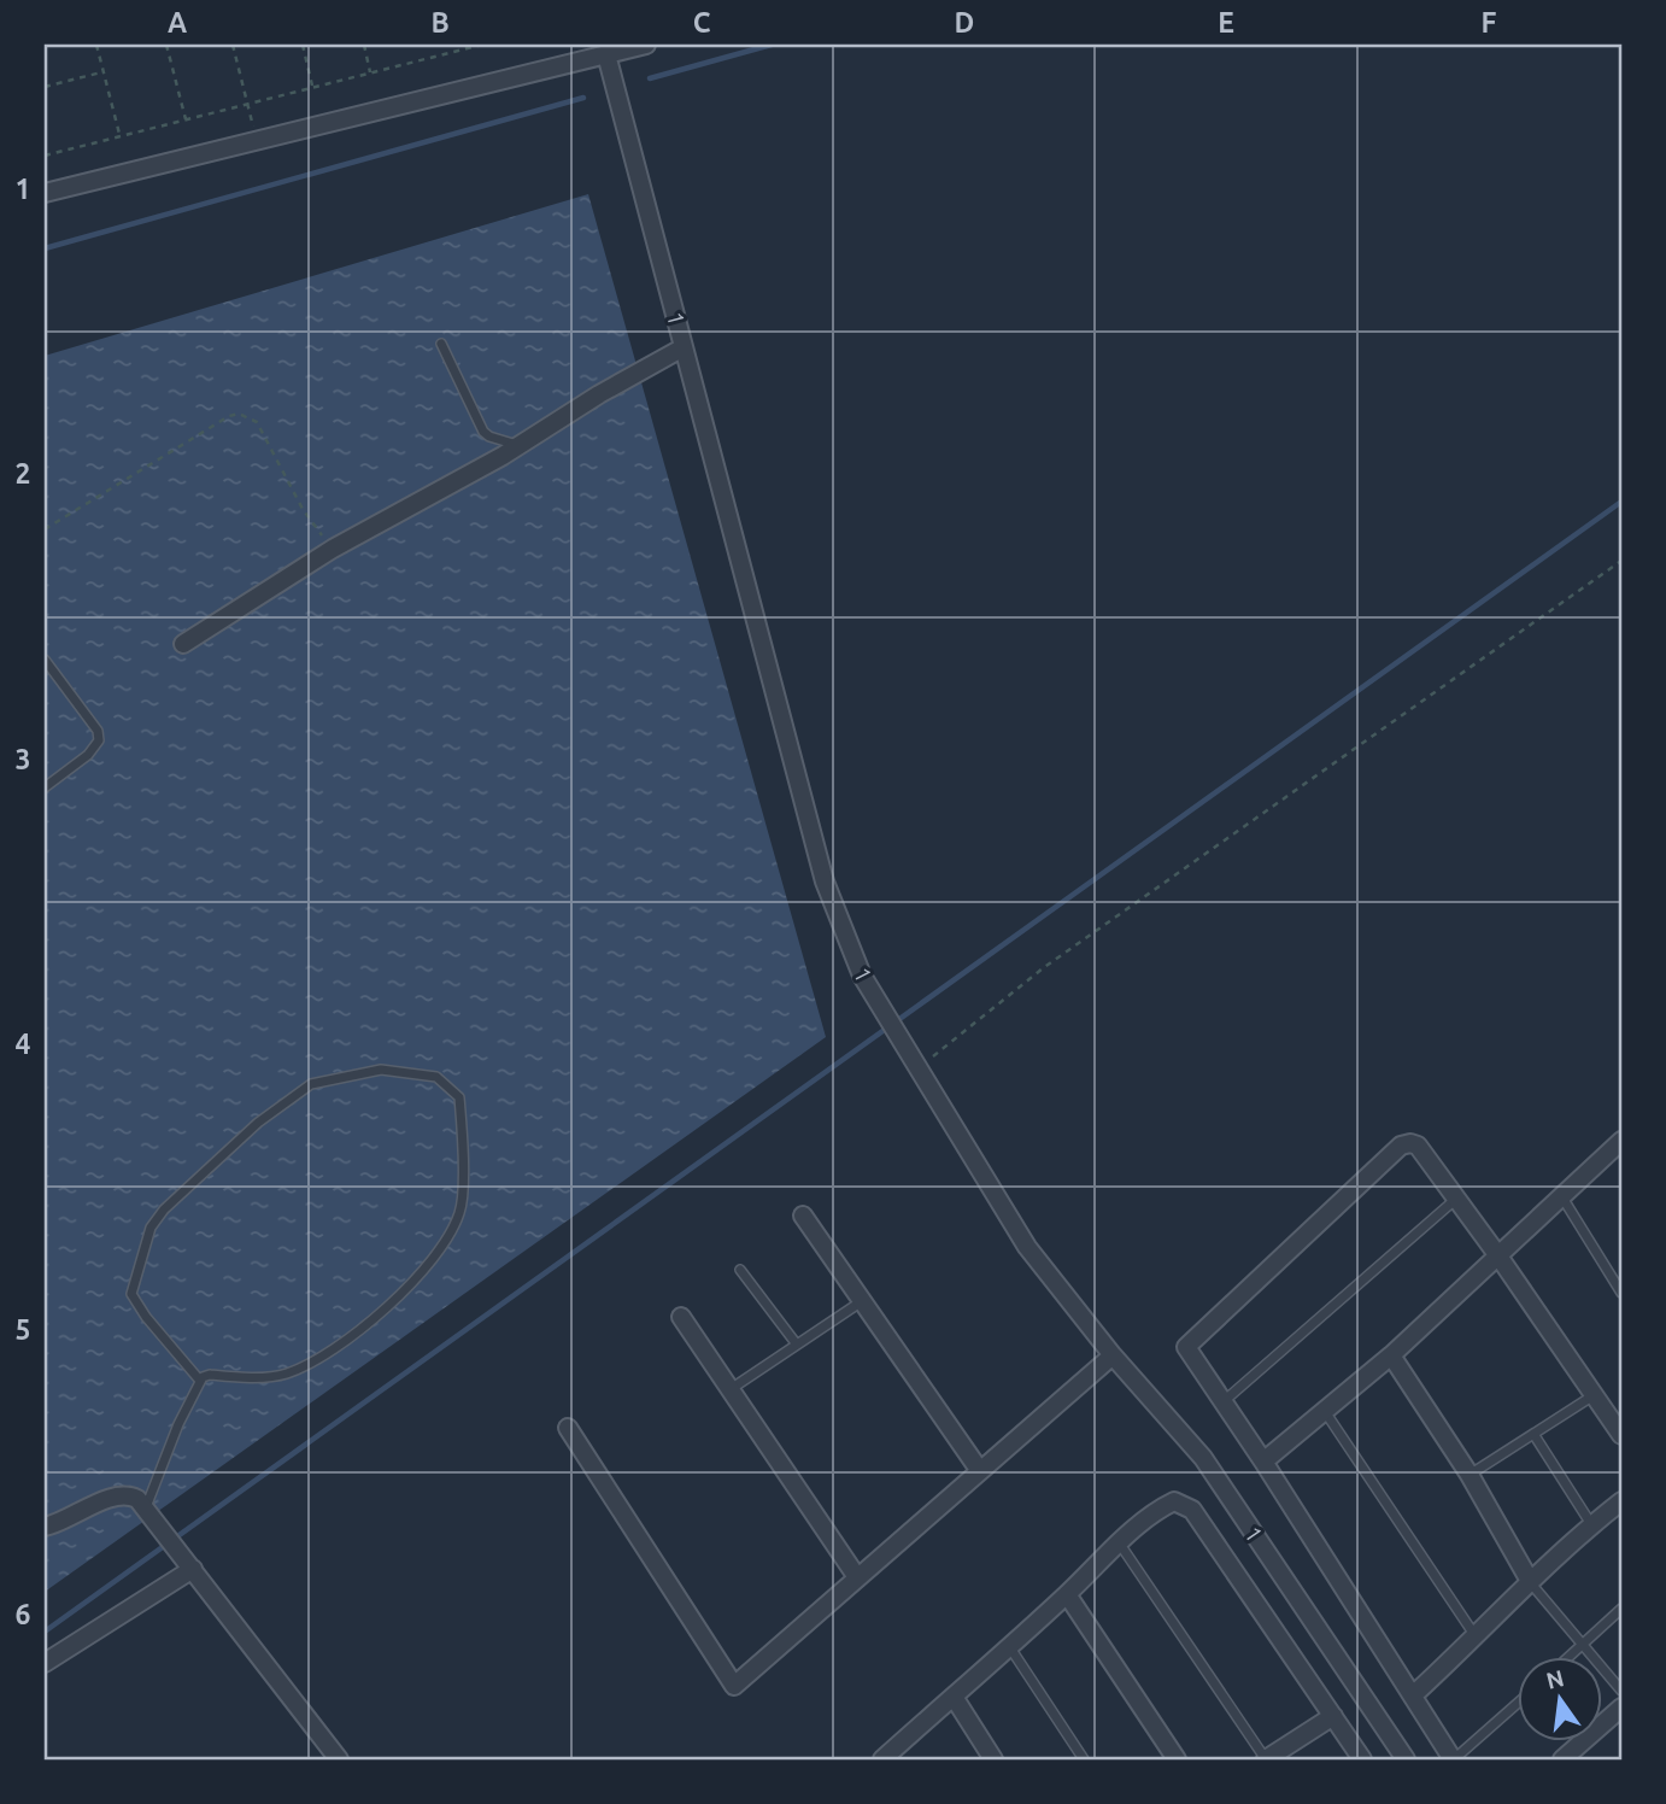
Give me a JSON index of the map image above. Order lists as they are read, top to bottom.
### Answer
{
  "streets": {
    "street": ["1"]
  },
  "north": "top",
  "grid": {
    "columns": [
      "A",
      "B",
      "C",
      "D",
      "E",
      "F"
    ],
    "rows": [
      "1",
      "2",
      "3",
      "4",
      "5",
      "6"
    ]
  }
}
